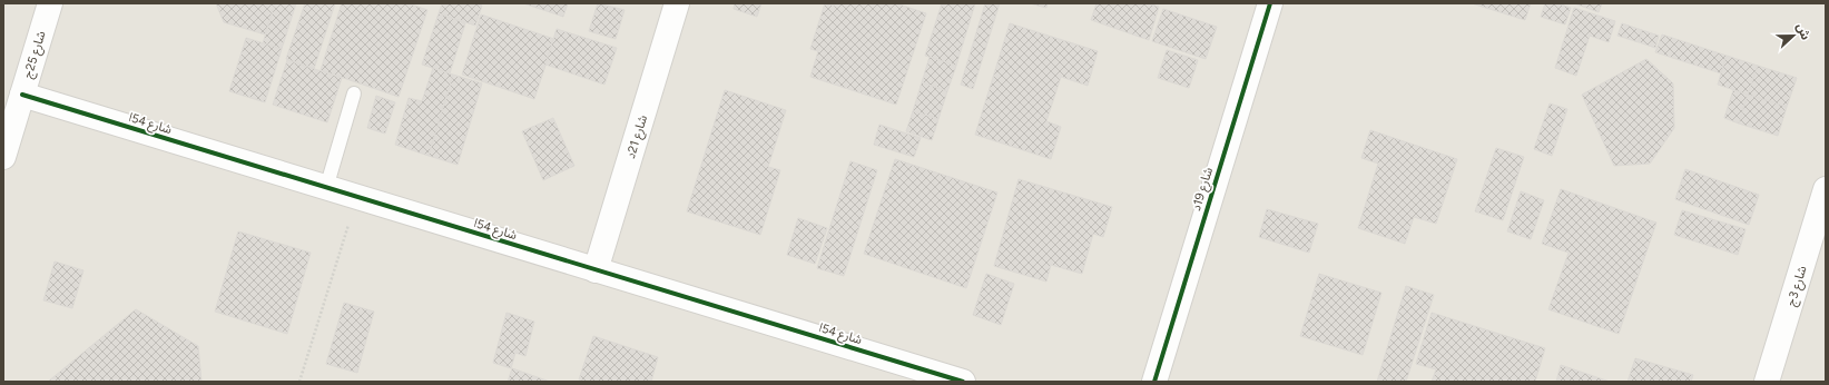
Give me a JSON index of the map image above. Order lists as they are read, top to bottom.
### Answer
{
  "streets": {
    "street": [
      "شارع 25ج",
      "شارع 54ا",
      "شارع 21د",
      "شارع 19د",
      "شارع 3ج"
    ]
  },
  "crossings": [
    ["شارع 25ج", "شارع 54ا"],
    ["شارع 54ا", "شارع 21د"]
  ],
  "north": "right"
}
